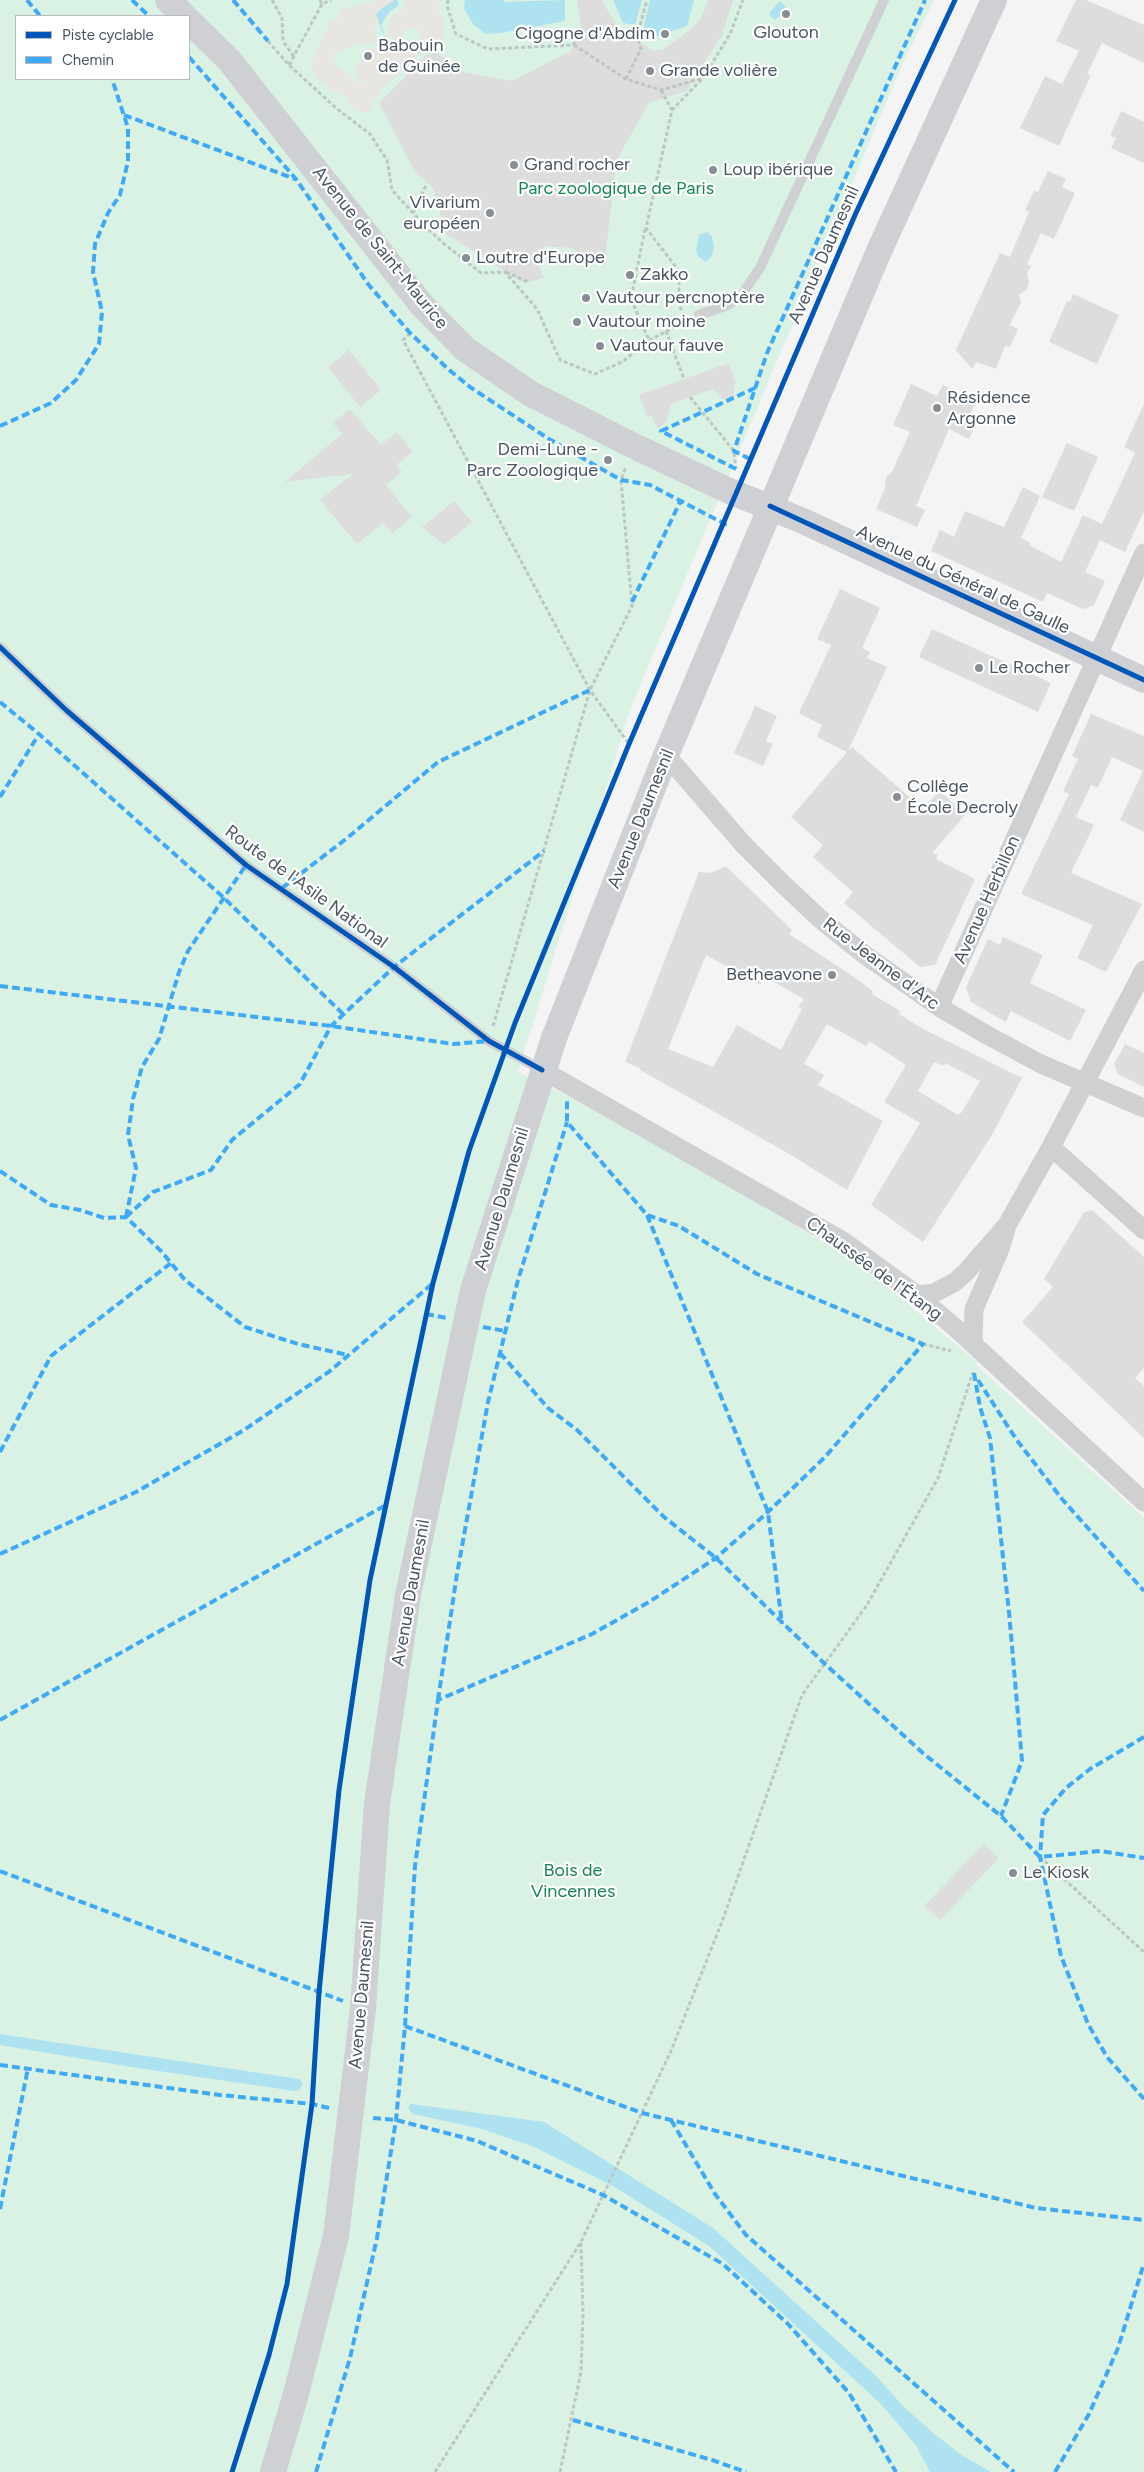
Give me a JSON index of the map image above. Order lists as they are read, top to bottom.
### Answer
{
  "streets": {
    "street": [
      "Avenue de Saint-Maurice",
      "Avenue Daumesnil",
      "Avenue du Général de Gaulle",
      "Avenue Herbillon",
      "Rue Jeanne d'Arc",
      "Chaussée de l'Étang"
    ],
    "lane": ["Route de l'Asile National"]
  },
  "crossings": [
    ["Avenue de Saint-Maurice", "Avenue Daumesnil"],
    ["Avenue de Saint-Maurice", "Avenue du Général de Gaulle"],
    ["Avenue Daumesnil", "Avenue du Général de Gaulle"],
    ["Avenue Daumesnil", "Route de l'Asile National"],
    ["Avenue Daumesnil", "Rue Jeanne d'Arc"],
    ["Avenue Daumesnil", "Chaussée de l'Étang"],
    ["Avenue du Général de Gaulle", "Avenue Herbillon"],
    ["Route de l'Asile National", "Chaussée de l'Étang"],
    ["Avenue Herbillon", "Rue Jeanne d'Arc"]
  ],
  "parks": ["Parc zoologique de Paris", "Bois de Vincennes"],
  "places": [
    "Glouton",
    "Cigogne d'Abdim",
    "Babouin de Guinée",
    "Grande volière",
    "Grand rocher",
    "Loup ibérique",
    "Vivarium européen",
    "Loutre d'Europe",
    "Zakko",
    "Vautour percnoptère",
    "Vautour moine",
    "Vautour fauve",
    "Résidence Argonne",
    "Demi-Lune - Parc Zoologique",
    "Le Rocher",
    "Collège École Decroly",
    "Betheavone",
    "Le Kiosk"
  ],
  "legend": ["Piste cyclable", "Chemin"]
}
